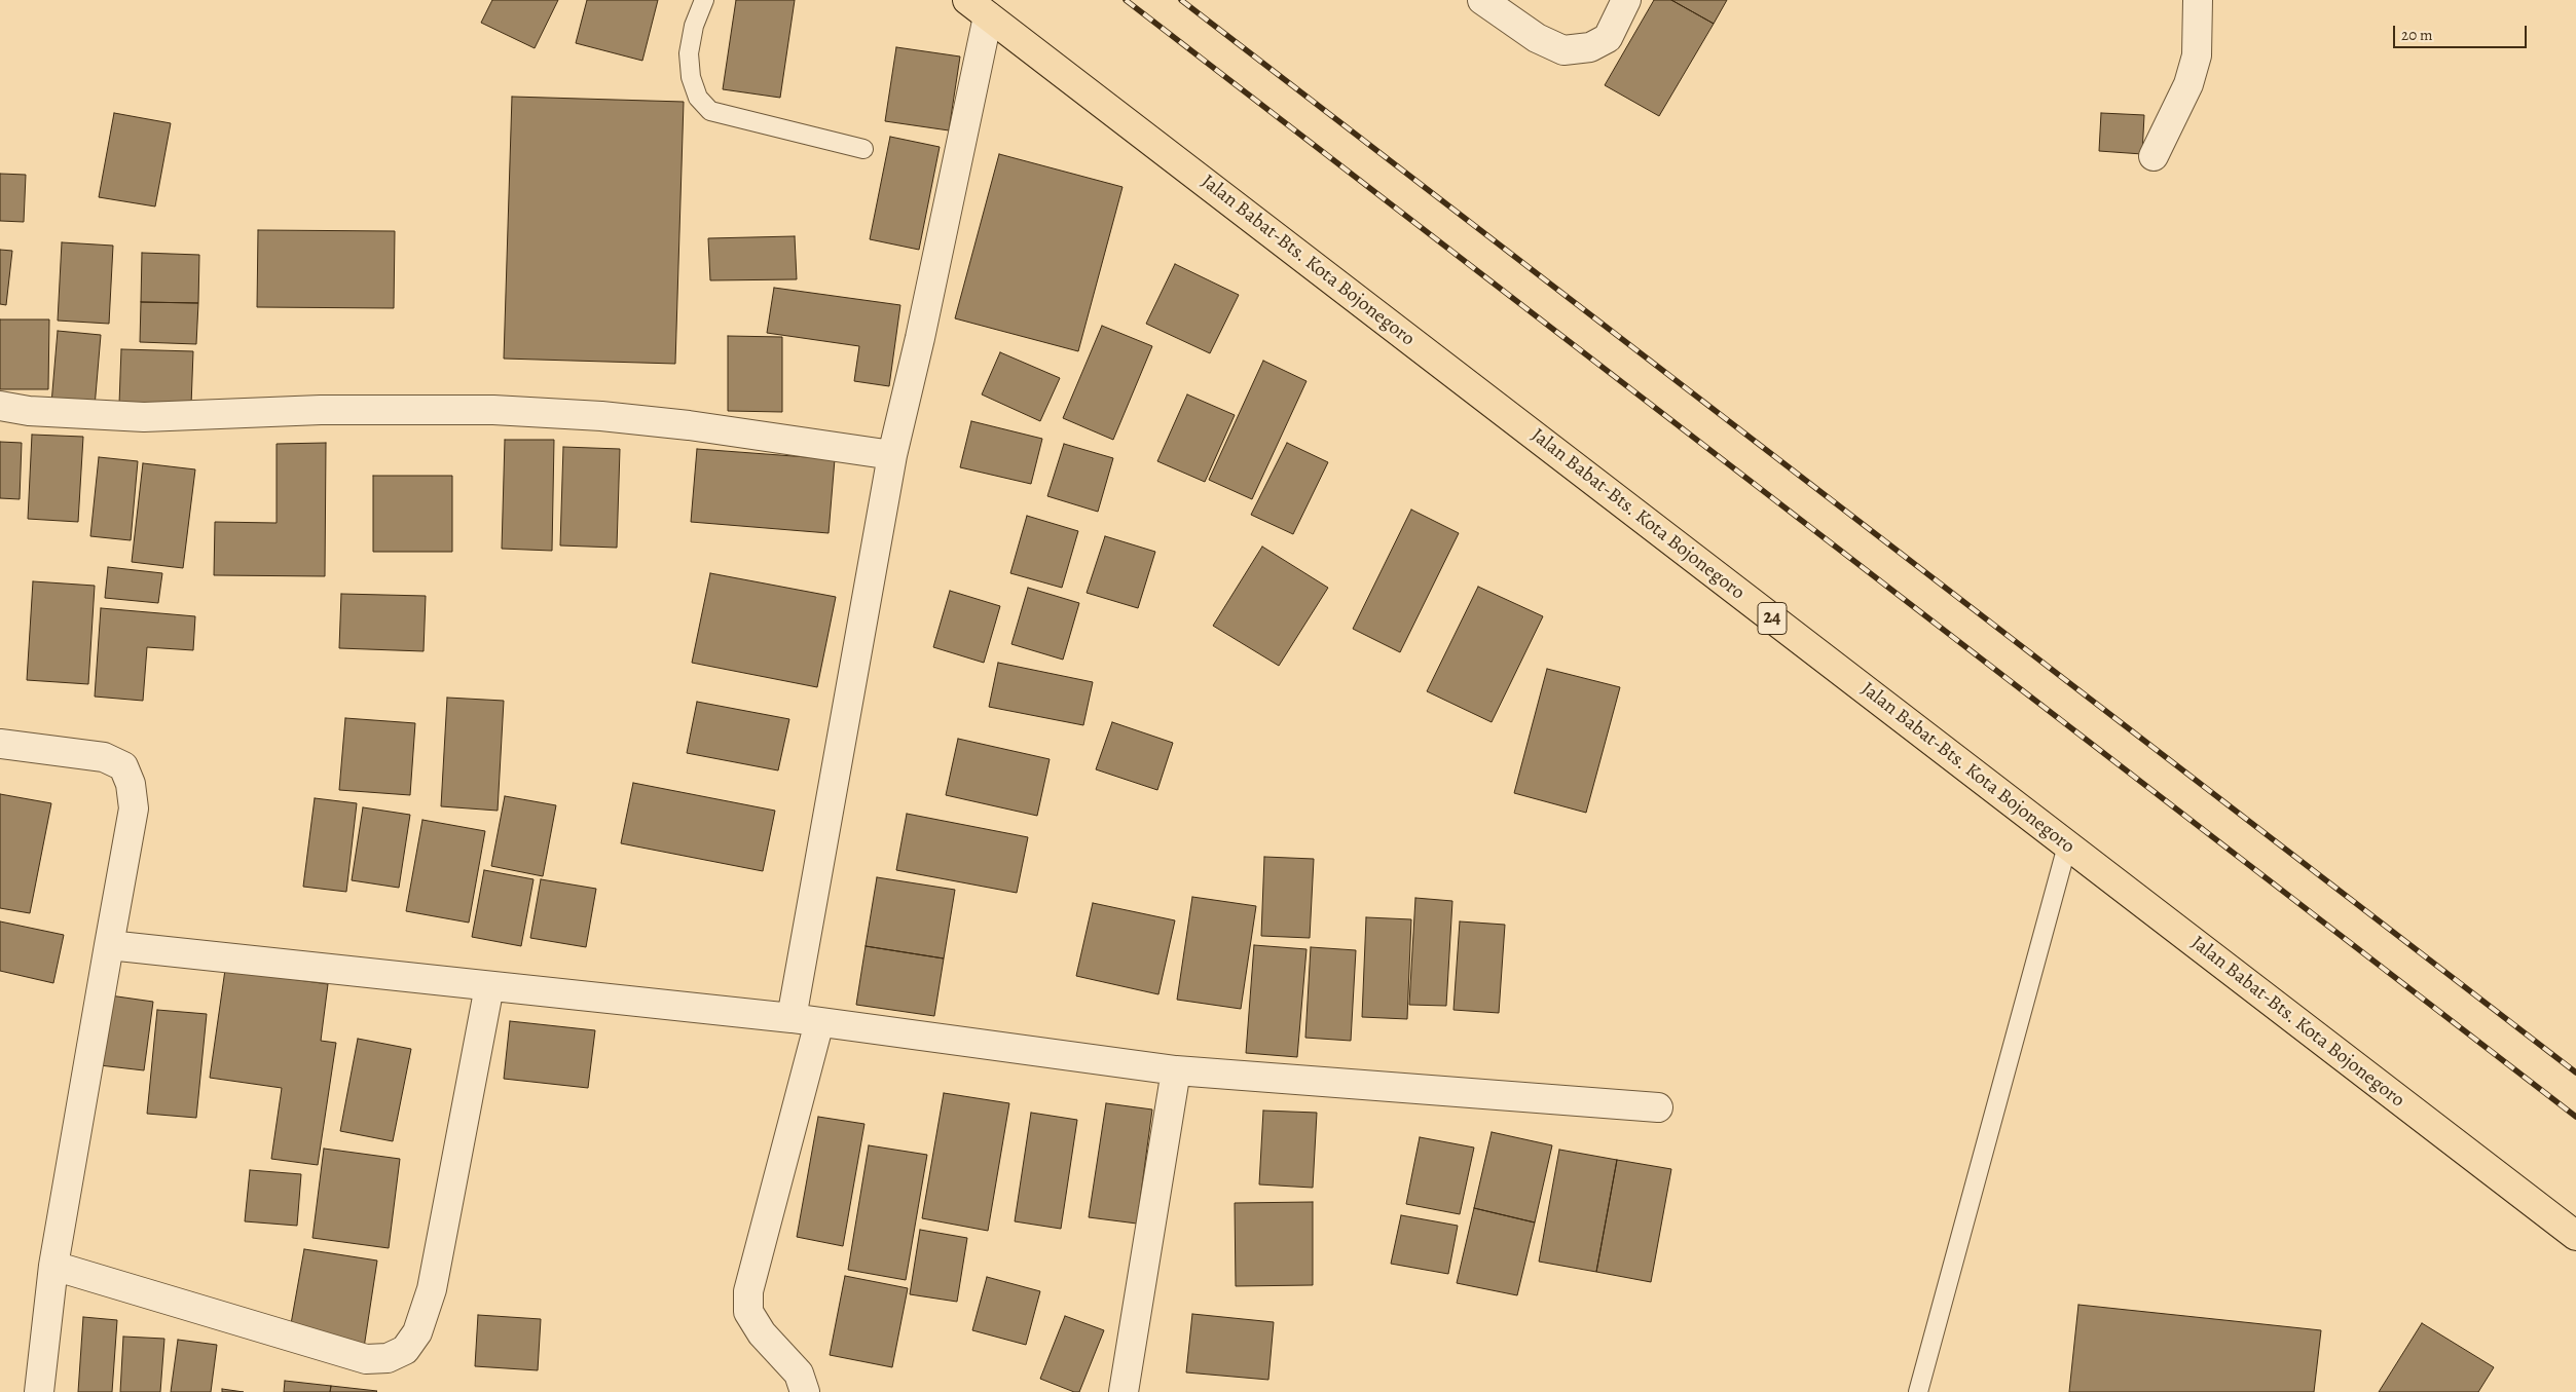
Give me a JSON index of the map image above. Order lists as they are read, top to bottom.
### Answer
{
  "streets": {
    "highway": ["Jalan Babat-Bts. Kota Bojonegoro", "24"]
  },
  "scale_bar": "20 m"
}
